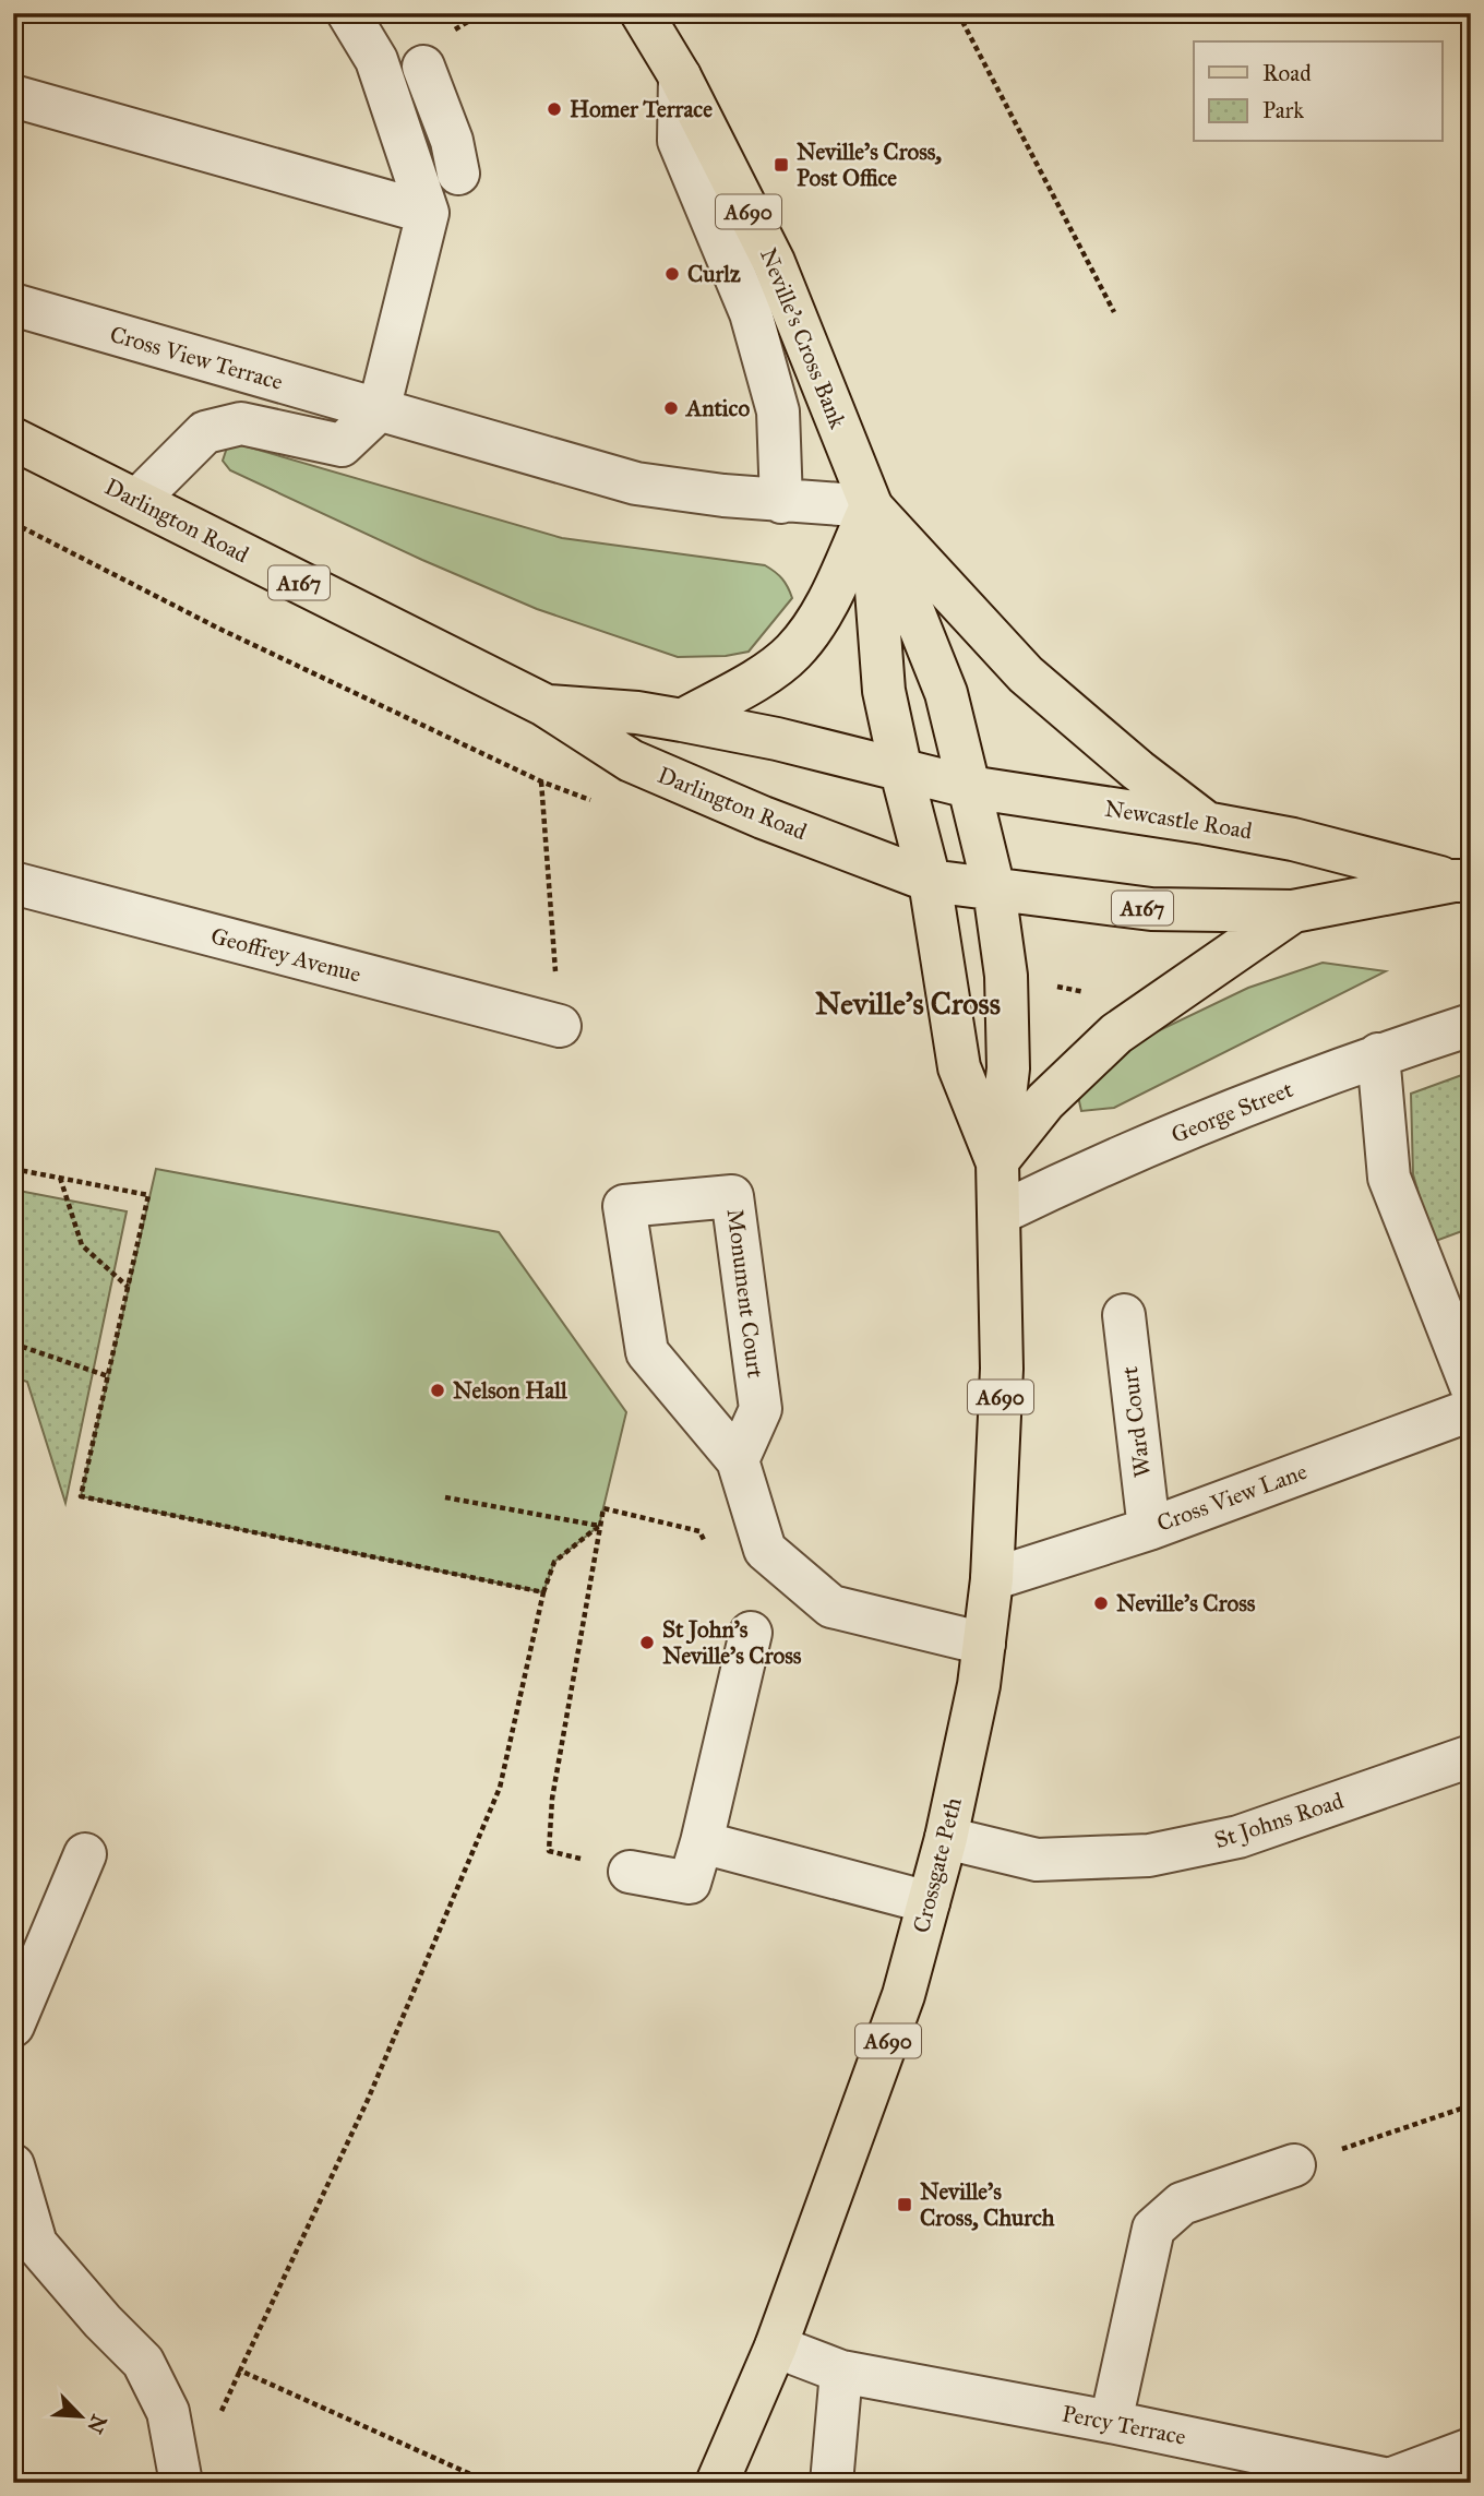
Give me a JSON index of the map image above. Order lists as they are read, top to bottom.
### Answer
{
  "streets": {
    "main road": [
      "A690",
      "Neville's Cross Bank",
      "Darlington Road",
      "A167",
      "Newcastle Road",
      "Crossgate Peth"
    ],
    "street": [
      "Cross View Terrace",
      "Geoffrey Avenue",
      "George Street",
      "Monument Court",
      "Ward Court",
      "Cross View Lane",
      "St Johns Road",
      "Percy Terrace"
    ]
  },
  "crossings": [
    ["A690", "Neville's Cross Bank"],
    ["A690", "Darlington Road"],
    ["A690", "Newcastle Road"],
    ["A690", "George Street"],
    ["A690", "Crossgate Peth"],
    ["Neville's Cross Bank", "Darlington Road"],
    ["Neville's Cross Bank", "Newcastle Road"],
    ["Darlington Road", "Newcastle Road"],
    ["George Street", "Crossgate Peth"],
    ["Monument Court", "Crossgate Peth"],
    ["Ward Court", "Cross View Lane"],
    ["Cross View Lane", "Crossgate Peth"],
    ["St Johns Road", "Crossgate Peth"],
    ["Crossgate Peth", "Percy Terrace"]
  ],
  "districts": ["Neville's Cross"],
  "places": {
    "other": [
      "Homer Terrace",
      "Curlz",
      "Antico",
      "Nelson Hall",
      "Neville's Cross",
      "St John's Neville's Cross"
    ],
    "transit": ["Neville's Cross, Post Office", "Neville's Cross, Church"]
  },
  "legend": ["Road", "Park"],
  "north": "bottom right"
}
